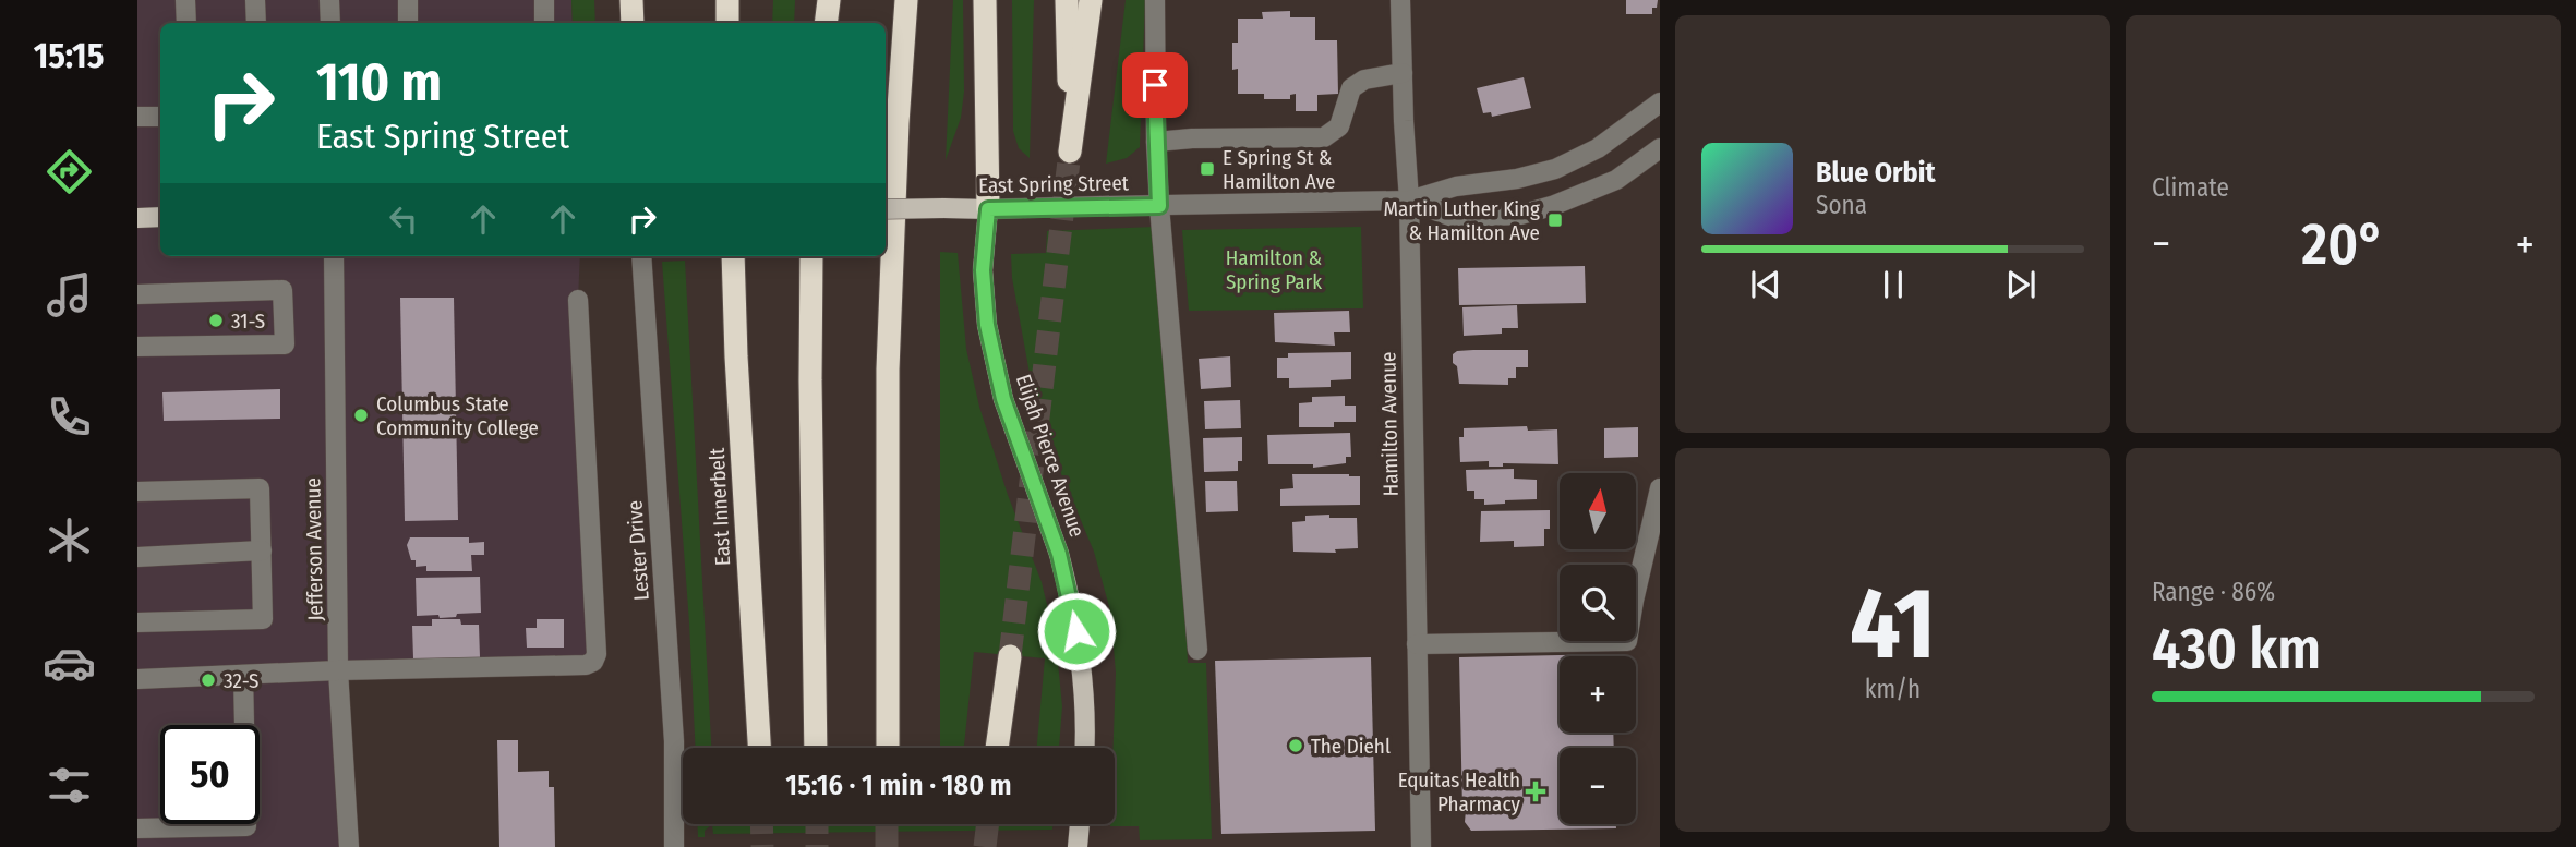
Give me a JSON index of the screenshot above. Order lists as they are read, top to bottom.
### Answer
{
  "streets": {
    "highway": ["East Innerbelt"],
    "main road": ["East Spring Street", "Elijah Pierce Avenue"],
    "street": ["Hamilton Avenue", "Jefferson Avenue", "Lester Drive"]
  },
  "crossings": [
    ["East Spring Street", "Hamilton Avenue"],
    ["East Spring Street", "Elijah Pierce Avenue"]
  ],
  "parks": ["Hamilton & Spring Park"],
  "places": {
    "transit": ["E Spring St & Hamilton Ave", "Martin Luther King & Hamilton Ave"],
    "other": [
      "31-S",
      "Columbus State Community College",
      "32-S",
      "The Diehl"
    ],
    "health": ["Equitas Health Pharmacy"]
  },
  "north": "top",
  "page": {
    "tabs": "15:15",
    "tile": [
      "Climate",
      ["41", "km/h"],
      ["Range · 86%", "430 km"]
    ],
    "turn": ["110 m", "East Spring Street"],
    "song": ["Blue Orbit", "Sona"],
    "heat": ["−", "20°", "+"],
    "map_buttons": ["+", "−"],
    "limit": "50",
    "trip": "15:16 · 1 min · 180 m"
  }
}
